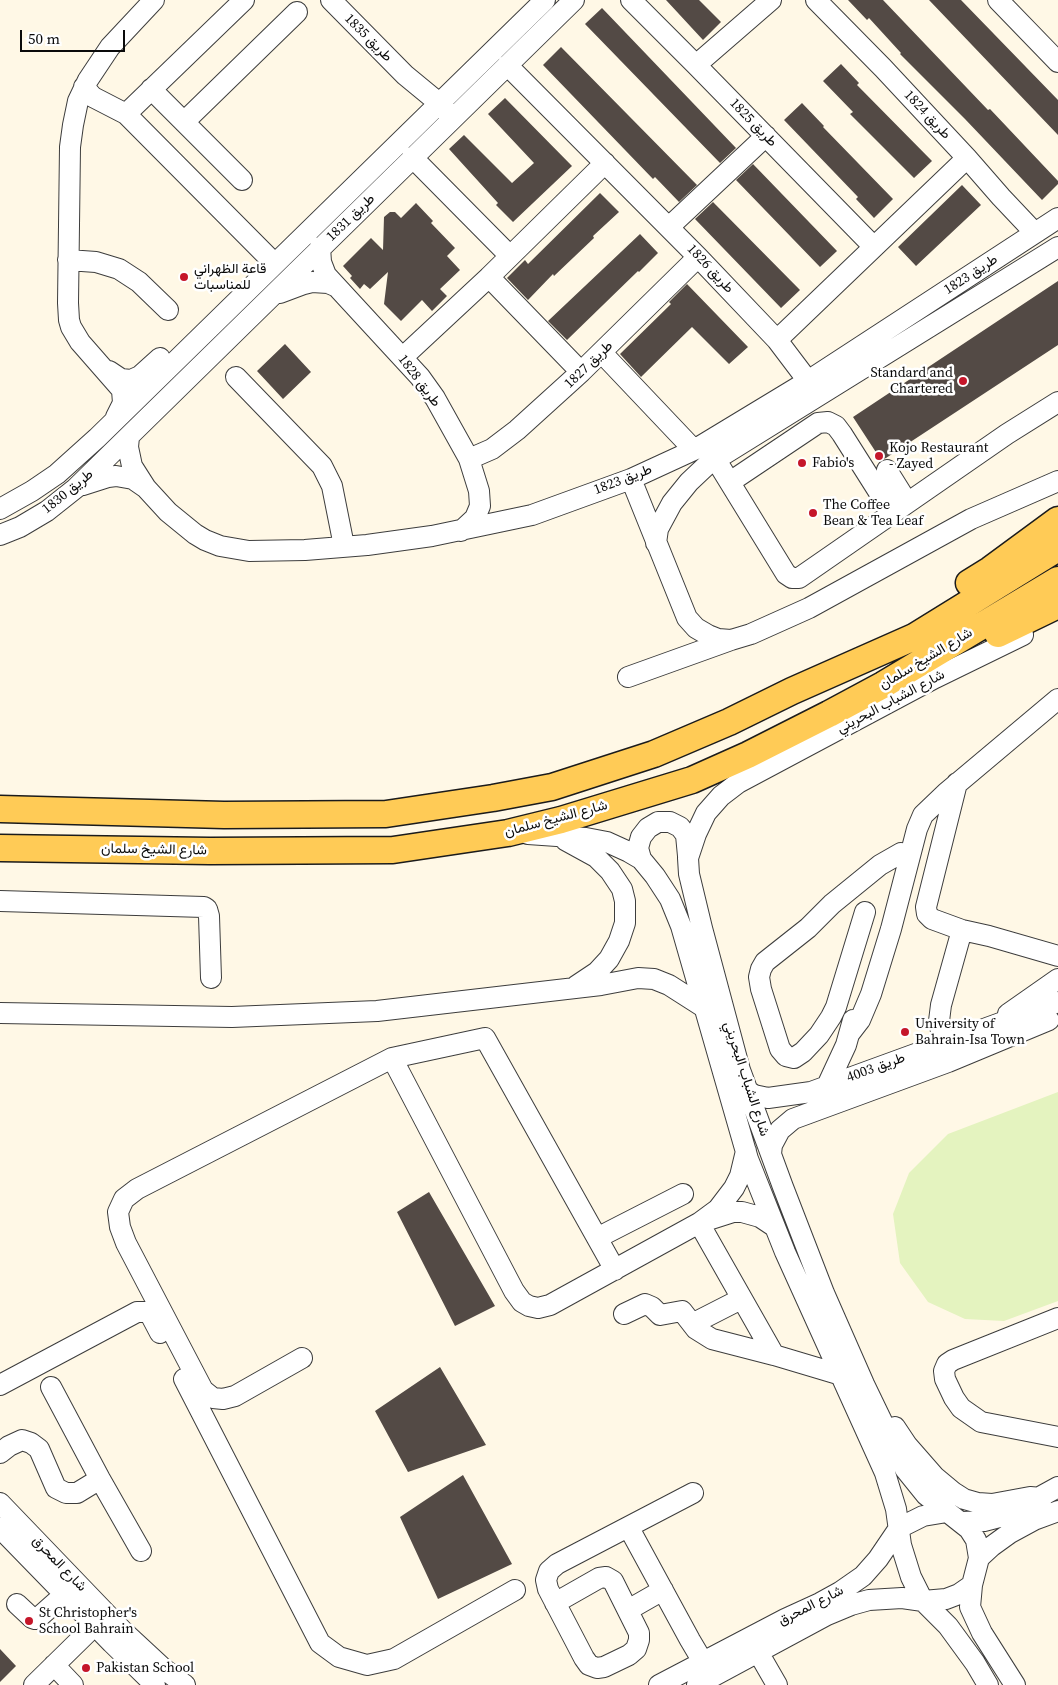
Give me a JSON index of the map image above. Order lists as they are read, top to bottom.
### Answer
{
  "streets": {
    "main road": ["شارع الشيخ سلمان"],
    "street": [
      "طريق 1835",
      "طريق 1824",
      "طريق 1825",
      "طريق 1831",
      "طريق 1826",
      "طريق 1823",
      "طريق 1827",
      "طريق 1828",
      "طريق 1830",
      "شارع الشباب البحريني",
      "طريق 4003",
      "شارع المحرق"
    ]
  },
  "crossings": [
    ["طريق 1835", "طريق 1831"],
    ["طريق 1824", "طريق 1823"],
    ["طريق 1831", "طريق 1826"],
    ["طريق 1831", "طريق 1823"],
    ["طريق 1831", "طريق 1828"],
    ["طريق 1831", "طريق 1830"],
    ["طريق 1826", "طريق 1823"],
    ["طريق 1826", "طريق 1827"],
    ["طريق 1823", "طريق 1828"],
    ["طريق 1823", "طريق 1830"],
    ["طريق 1827", "طريق 1828"],
    ["شارع الشيخ سلمان", "شارع الشباب البحريني"],
    ["شارع الشباب البحريني", "طريق 4003"],
    ["شارع الشباب البحريني", "شارع المحرق"]
  ],
  "places": [
    "قاعة الظهراني للمناسبات",
    "Standard and Chartered",
    "Kojo Restaurant - Zayed",
    "Fabio's",
    "The Coffee Bean & Tea Leaf",
    "University of Bahrain-Isa Town",
    "St Christopher's School Bahrain",
    "Pakistan School"
  ],
  "scale_bar": "50 m"
}
